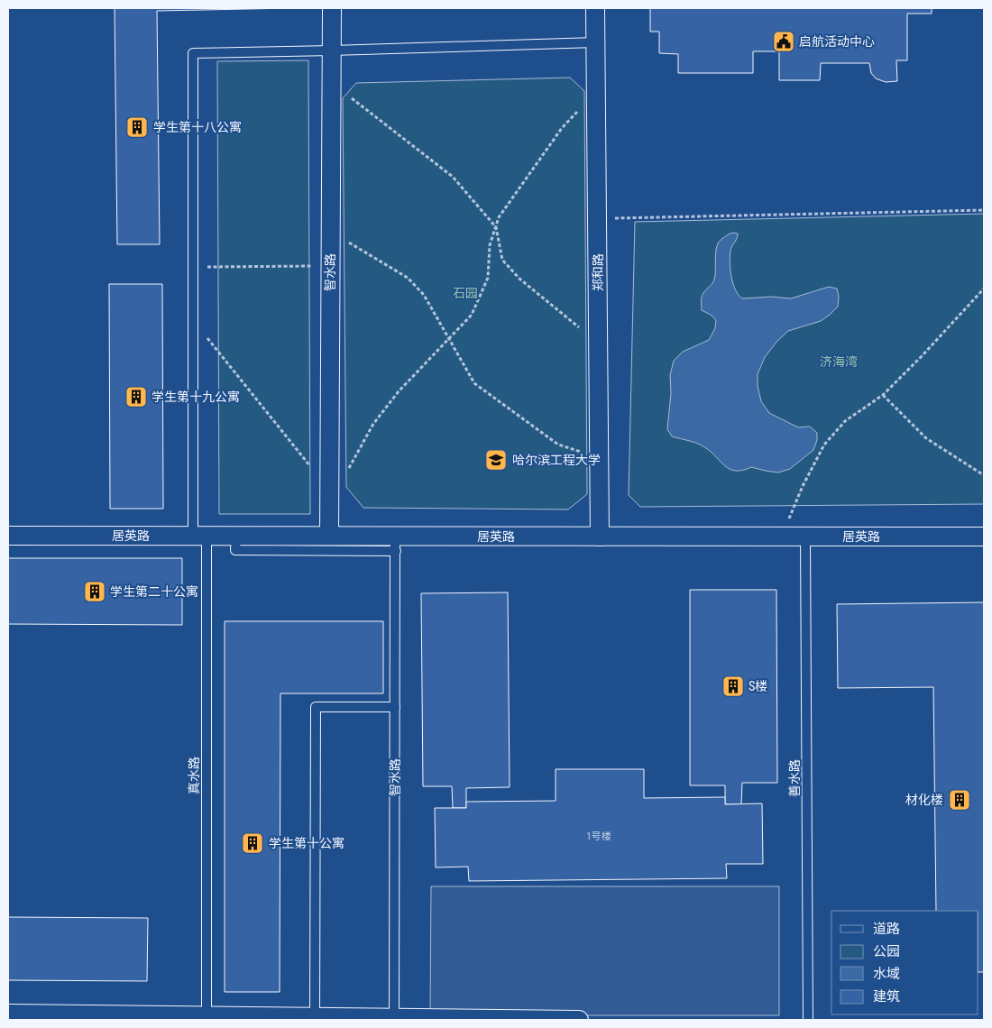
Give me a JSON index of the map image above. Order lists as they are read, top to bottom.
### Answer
{
  "streets": {
    "street": ["智水路", "郑和路", "居英路"],
    "lane": ["真水路", "善水路"]
  },
  "crossings": [
    ["智水路", "居英路"],
    ["智水路", "真水路"],
    ["郑和路", "居英路"],
    ["居英路", "真水路"],
    ["居英路", "善水路"]
  ],
  "parks": ["石园", "济海湾"],
  "places": {
    "public building": ["启航活动中心"],
    "building": [
      "学生第十八公寓",
      "学生第十九公寓",
      "学生第二十公寓",
      "S楼",
      "材化楼",
      "学生第十公寓"
    ],
    "school or university": ["哈尔滨工程大学"]
  },
  "house_numbers": ["1号楼"],
  "legend": [
    "道路",
    "公园",
    "水域",
    "建筑"
  ]
}
